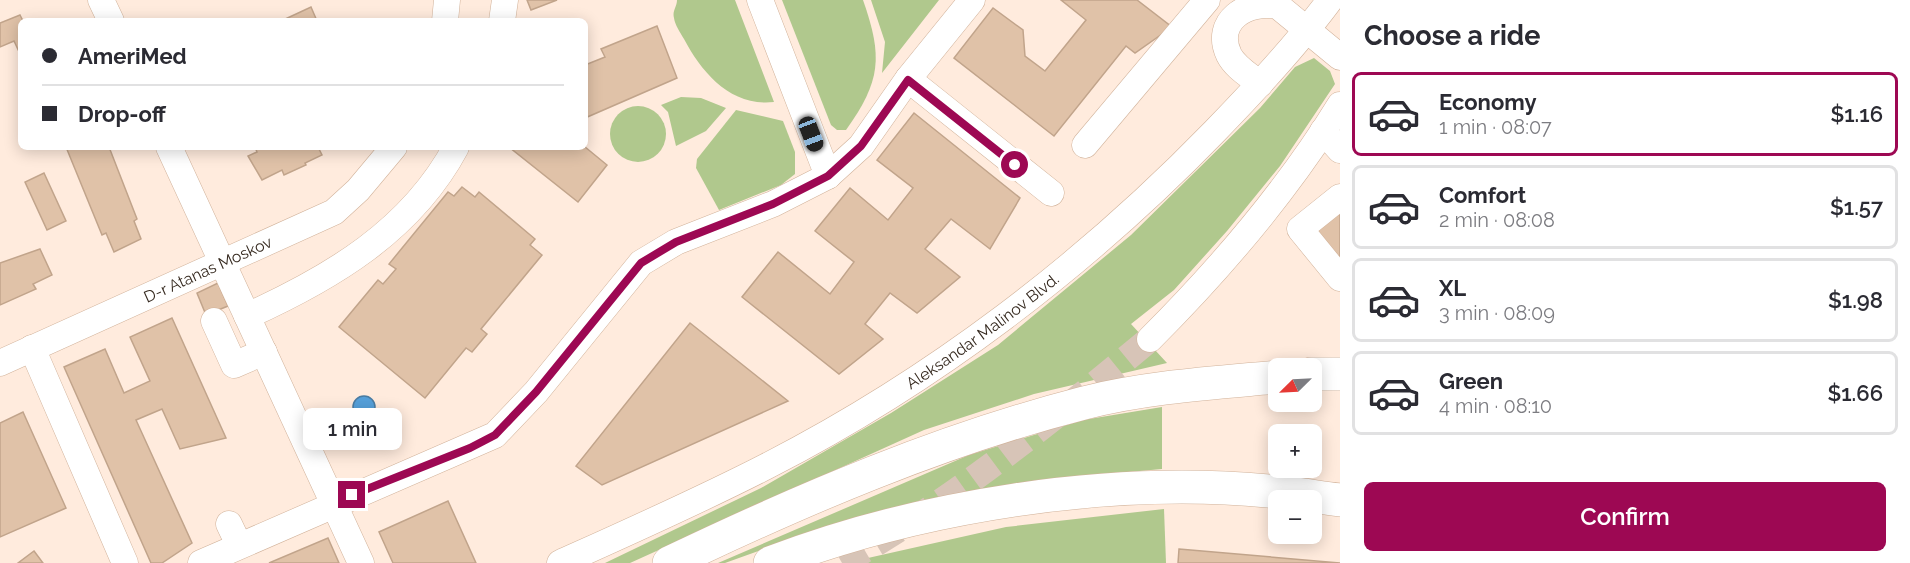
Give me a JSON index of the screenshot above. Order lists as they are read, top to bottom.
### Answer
{
  "streets": {
    "street": ["D-r Atanas Moskov", "Aleksandar Malinov Blvd."]
  },
  "north": "bottom left",
  "page": {
    "heading": "Choose a ride",
    "banner": ["AmeriMed", "Drop-off"],
    "list": [
      {
        "name": "Economy",
        "note": "1 min · 08:07",
        "value": "$1.16"
      },
      {
        "name": "Comfort",
        "note": "2 min · 08:08",
        "value": "$1.57"
      },
      {
        "name": "XL",
        "note": "3 min · 08:09",
        "value": "$1.98"
      },
      {
        "name": "Green",
        "note": "4 min · 08:10",
        "value": "$1.66"
      }
    ],
    "map_buttons": ["+", "−"],
    "bubble": "1 min",
    "buttons": "Confirm"
  }
}
